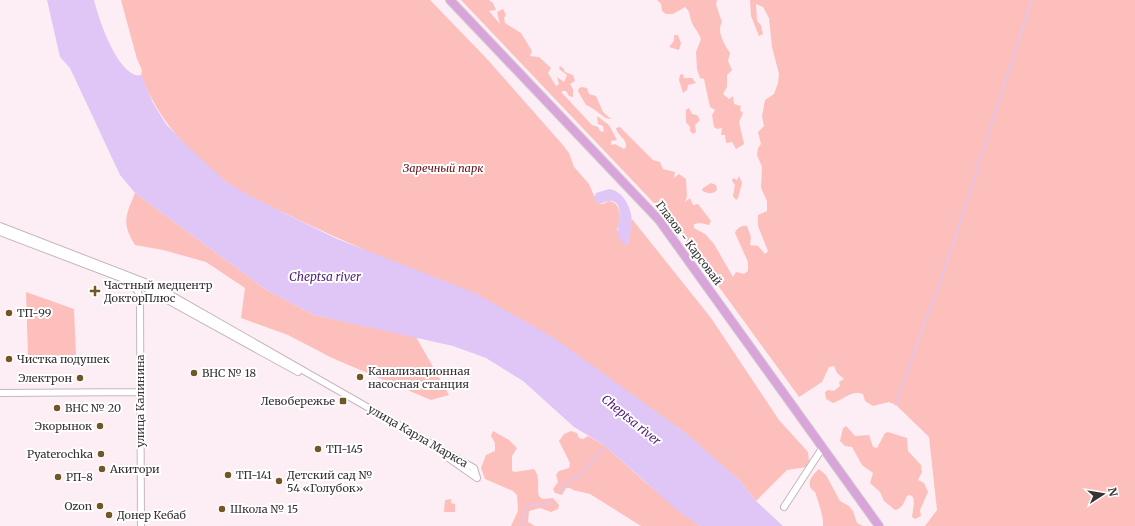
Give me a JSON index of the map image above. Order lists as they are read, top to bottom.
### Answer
{
  "streets": {
    "main road": ["Глазов - Карсовай"],
    "street": ["улица Калинина", "улица Карла Маркса"]
  },
  "crossings": [
    ["улица Калинина", "улица Карла Маркса"]
  ],
  "water": ["Cheptsa river"],
  "parks": ["Заречный парк"],
  "places": {
    "health": ["Частный медцентр ДокторПлюс"],
    "other": [
      "ТП-99",
      "Чистка подушек",
      "ВНС № 18",
      "Канализационная насосная станция",
      "Электрон",
      "ВНС № 20",
      "Экорынок",
      "ТП-145",
      "Pyaterochka",
      "Акитори",
      "ТП-141",
      "РП-8",
      "Детский сад № 54 «Голубок»",
      "Ozon",
      "Школа № 15",
      "Донер Кебаб"
    ],
    "transit": ["Левобережье"]
  },
  "north": "right"
}
